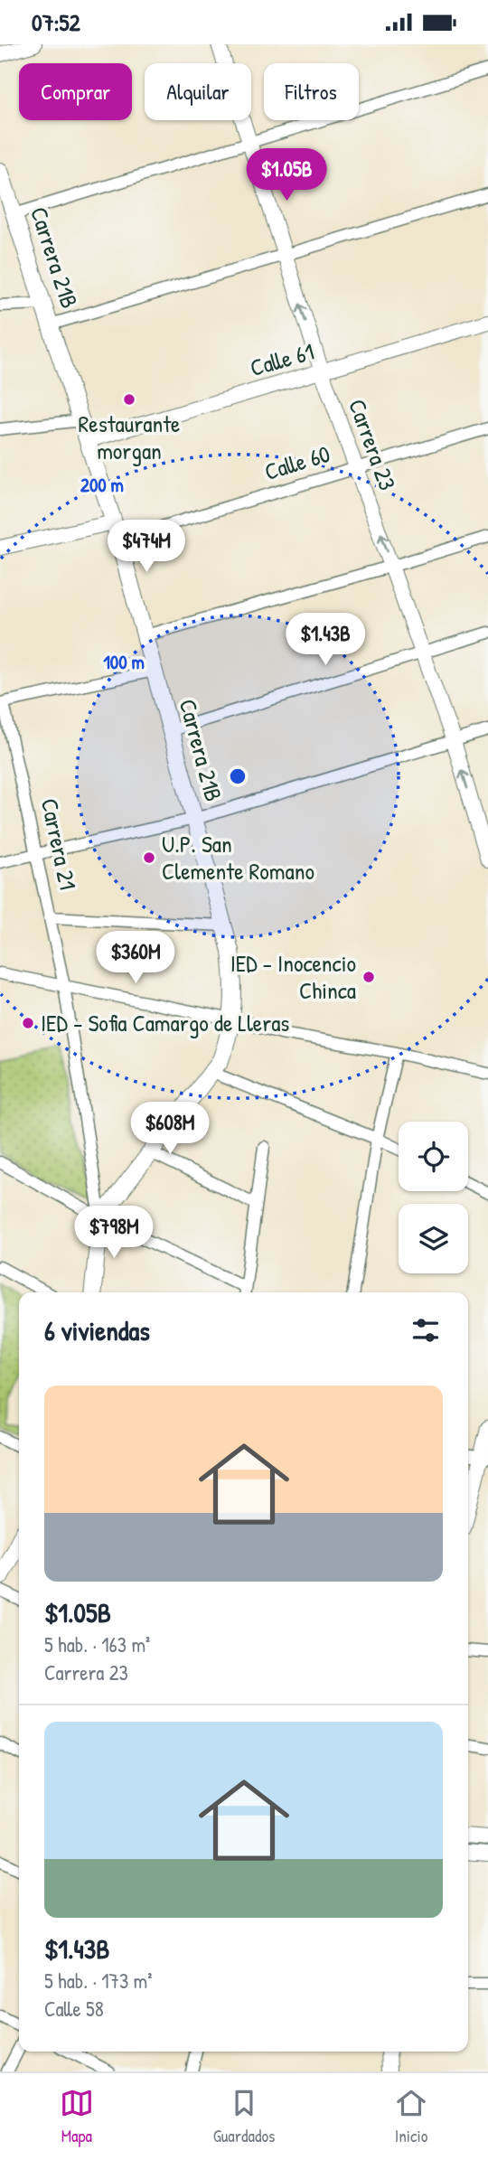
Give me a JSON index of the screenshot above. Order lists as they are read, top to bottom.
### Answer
{
  "streets": {
    "main road": ["Carrera 21B", "Carrera 21"],
    "street": ["Calle 61", "Carrera 23", "Calle 60"]
  },
  "crossings": [
    ["Carrera 21B", "Calle 61"],
    ["Carrera 21B", "Calle 60"],
    ["Carrera 21B", "Carrera 21"],
    ["Calle 61", "Carrera 23"],
    ["Carrera 23", "Calle 60"]
  ],
  "one_way": ["Carrera 23"],
  "places": [
    "Restaurante morgan",
    "U.P. San Clemente Romano",
    "IED - Inocencio Chinca",
    "IED - Sofia Camargo de Lleras"
  ],
  "page": {
    "status": "07:52",
    "chip": ["Comprar", "Alquilar", "Filtros"],
    "price": [
      "$1.05B",
      "$474M",
      "$1.43B",
      "$360M",
      "$608M",
      "$798M"
    ],
    "heading": "6 viviendas",
    "list": [
      {
        "name": "$1.05B",
        "note": "5 hab. · 163 m² · Carrera 23"
      },
      {
        "name": "$1.43B",
        "note": "5 hab. · 173 m² · Calle 58"
      }
    ],
    "tabs": ["Mapa", "Guardados", "Inicio"]
  },
  "rings": ["200 m", "100 m"]
}
